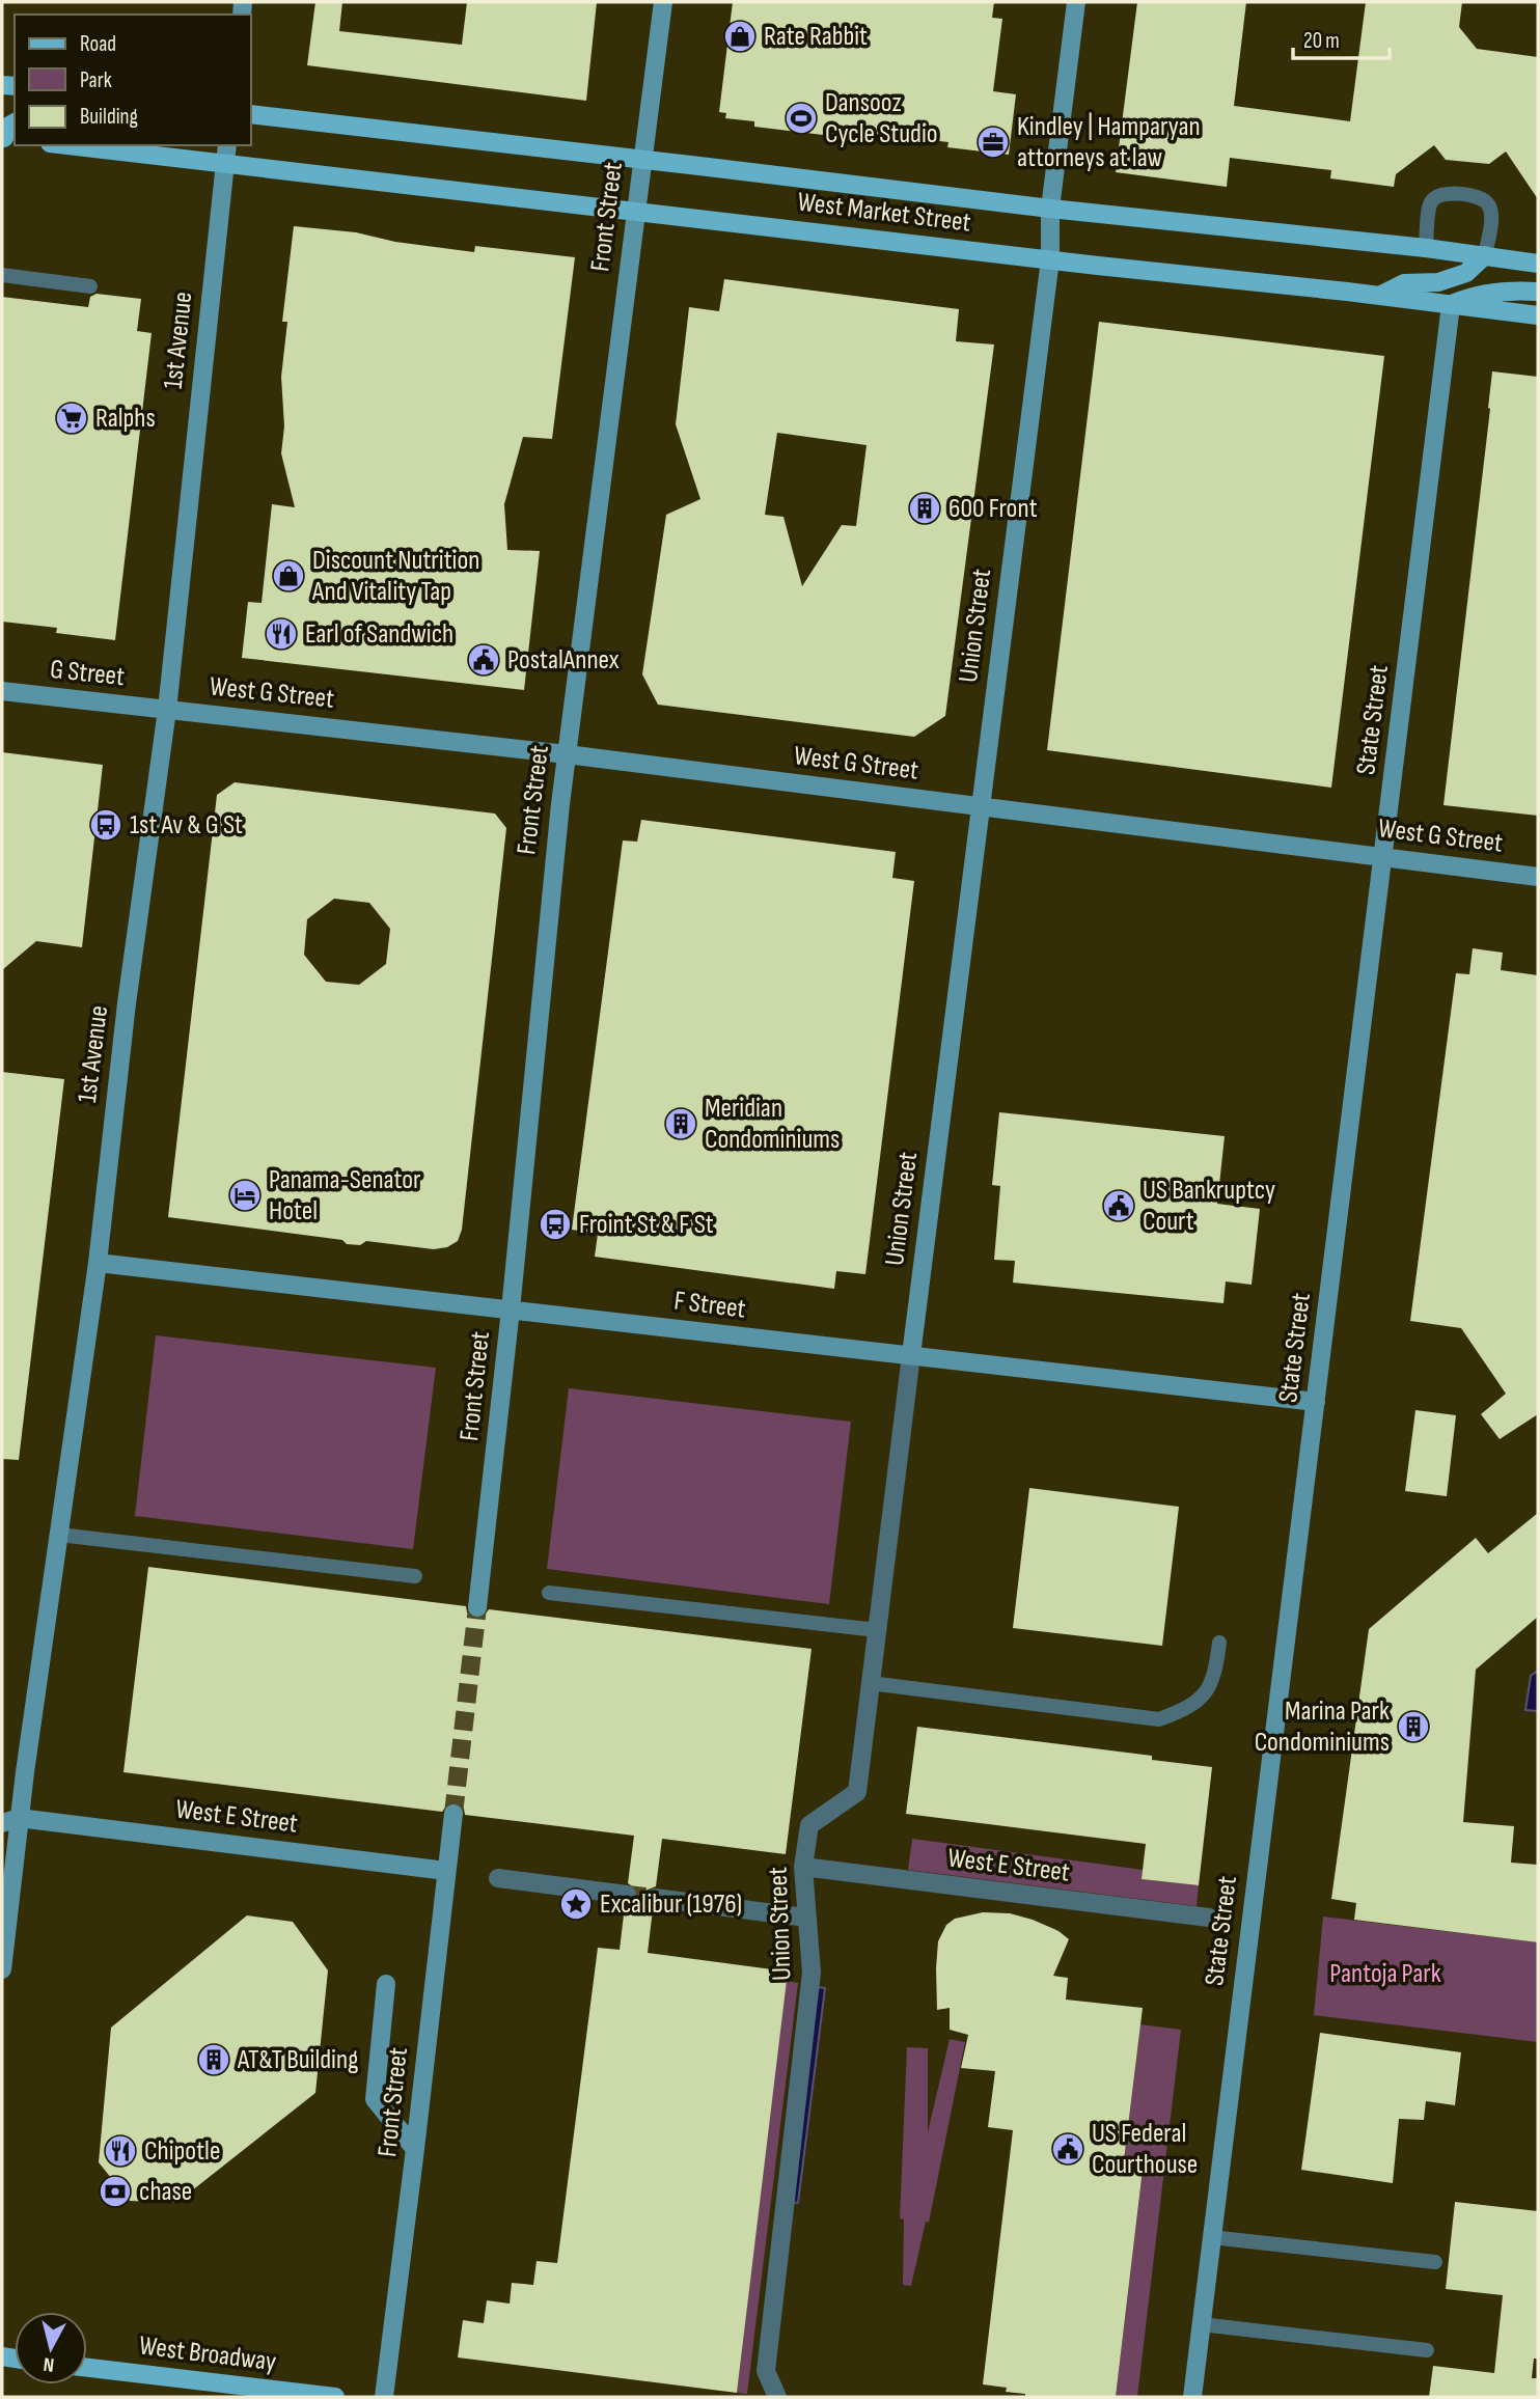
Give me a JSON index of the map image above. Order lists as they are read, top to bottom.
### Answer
{
  "streets": {
    "main road": [
      "West Market Street",
      "Front Street",
      "1st Avenue",
      "Union Street",
      "G Street",
      "West G Street",
      "State Street",
      "F Street",
      "West E Street",
      "West Broadway"
    ]
  },
  "crossings": [
    ["West Market Street", "Front Street"],
    ["West Market Street", "1st Avenue"],
    ["West Market Street", "Union Street"],
    ["West Market Street", "State Street"],
    ["Front Street", "West G Street"],
    ["Front Street", "F Street"],
    ["Front Street", "West E Street"],
    ["1st Avenue", "G Street"],
    ["1st Avenue", "West G Street"],
    ["1st Avenue", "F Street"],
    ["1st Avenue", "West E Street"],
    ["Union Street", "West G Street"],
    ["Union Street", "F Street"],
    ["Union Street", "West E Street"],
    ["G Street", "West G Street"],
    ["West G Street", "State Street"],
    ["State Street", "F Street"]
  ],
  "parks": ["Pantoja Park"],
  "places": {
    "shop": ["Rate Rabbit", "Discount Nutrition And Vitality Tap"],
    "sports": ["Dansooz Cycle Studio"],
    "office": ["Kindley | Hamparyan attorneys at law"],
    "supermarket": ["Ralphs"],
    "building": [
      "600 Front",
      "Meridian Condominiums",
      "Marina Park Condominiums",
      "AT&T Building"
    ],
    "restaurant": ["Earl of Sandwich", "Chipotle"],
    "public building": ["PostalAnnex", "US Bankruptcy Court", "US Federal Courthouse"],
    "bus stop": ["1st Av & G St", "Froint St & F St"],
    "hotel": ["Panama-Senator Hotel"],
    "place": ["Excalibur (1976)"],
    "bank": ["chase"]
  },
  "legend": ["Road", "Park", "Building"],
  "scale_bar": "20 m",
  "north": "bottom"
}
